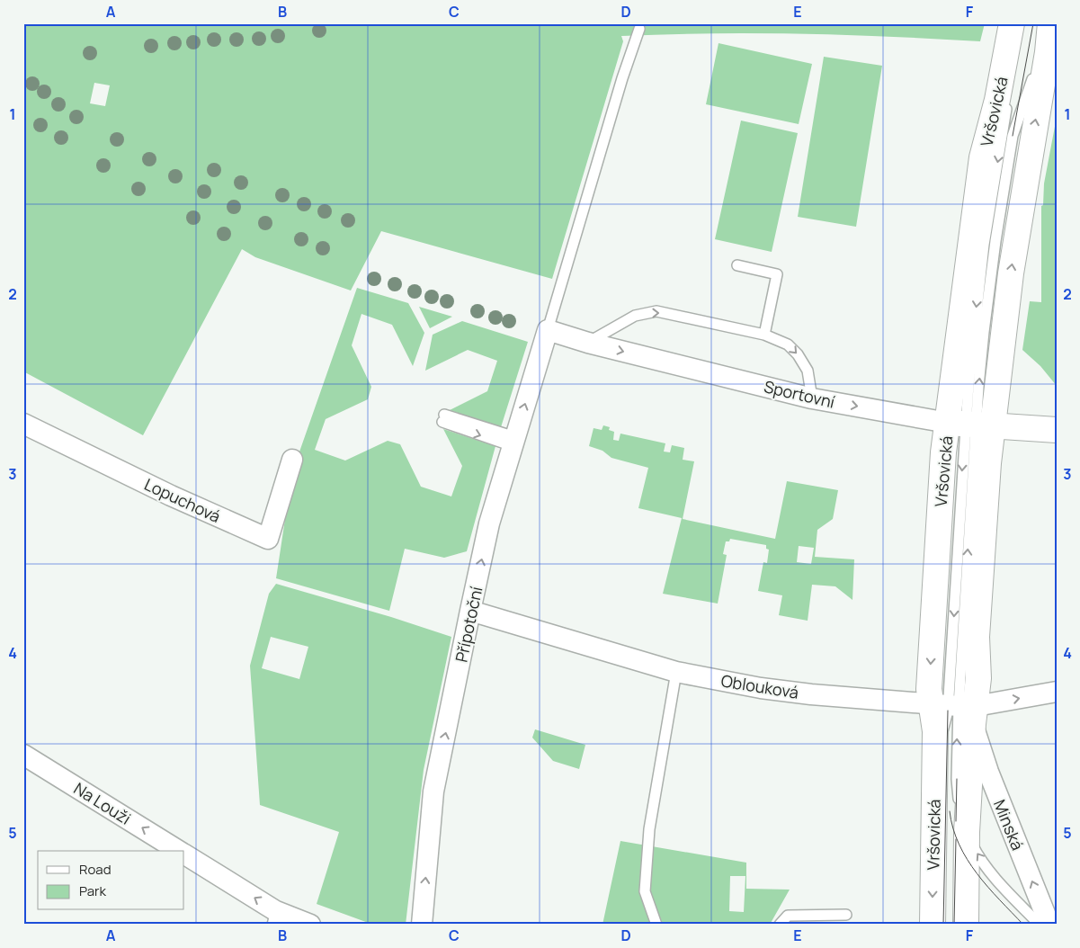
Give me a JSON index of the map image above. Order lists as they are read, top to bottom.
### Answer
{
  "streets": {
    "main road": ["Vršovická", "Sportovní"],
    "street": [
      "Lopuchová",
      "Přípotoční",
      "Oblouková",
      "Na Louži",
      "Minská"
    ]
  },
  "crossings": [
    ["Vršovická", "Sportovní"],
    ["Vršovická", "Oblouková"],
    ["Vršovická", "Minská"],
    ["Sportovní", "Přípotoční"],
    ["Přípotoční", "Oblouková"],
    ["Oblouková", "Minská"]
  ],
  "one_way": [
    "Sportovní",
    "Přípotoční",
    "Na Louži",
    "Minská"
  ],
  "legend": ["Road", "Park"],
  "grid": {
    "columns": [
      "A",
      "B",
      "C",
      "D",
      "E",
      "F"
    ],
    "rows": [
      "1",
      "2",
      "3",
      "4",
      "5"
    ]
  }
}
